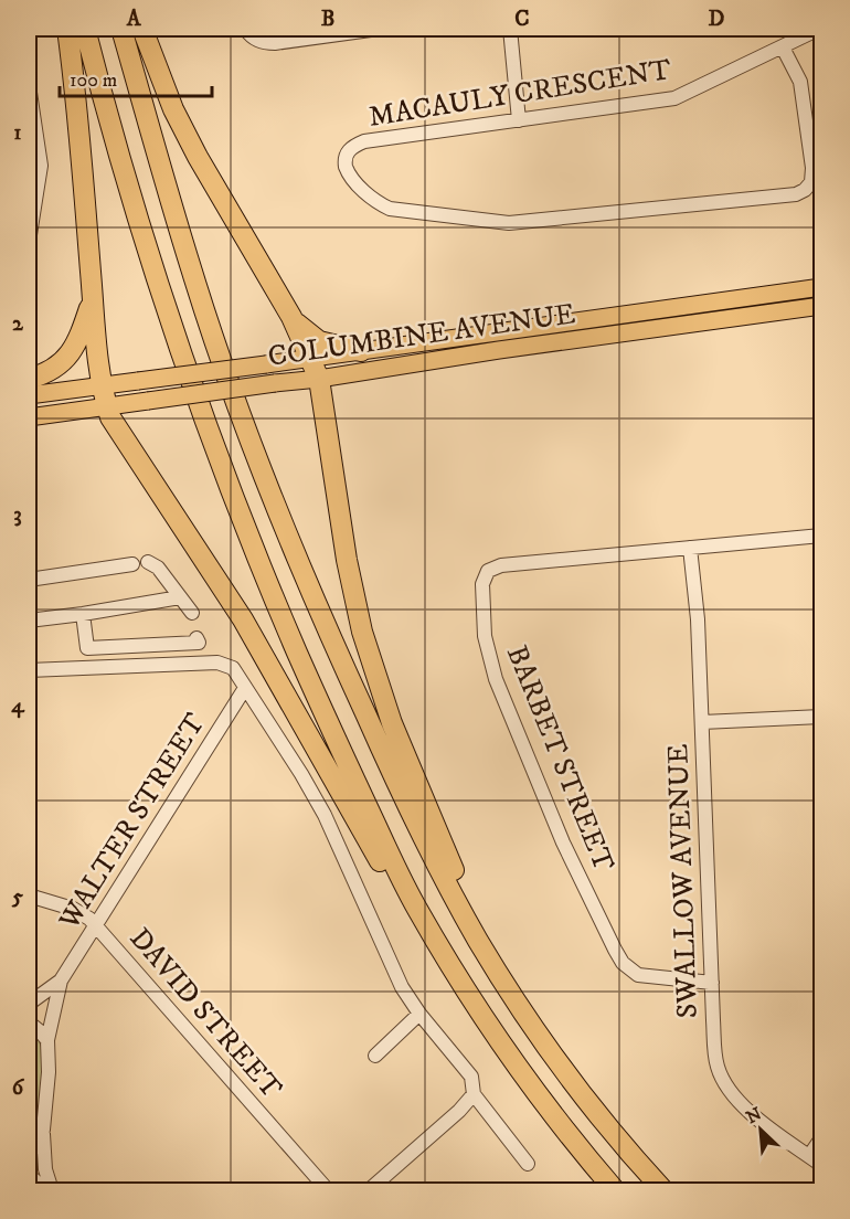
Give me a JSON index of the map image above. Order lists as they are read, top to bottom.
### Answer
{
  "streets": {
    "main road": ["COLUMBINE AVENUE"],
    "street": [
      "MACAULY CRESCENT",
      "BARBET STREET",
      "WALTER STREET",
      "SWALLOW AVENUE",
      "DAVID STREET"
    ]
  },
  "crossings": [
    ["BARBET STREET", "SWALLOW AVENUE"],
    ["WALTER STREET", "DAVID STREET"]
  ],
  "scale_bar": "100 m",
  "north": "top left",
  "grid": {
    "columns": [
      "A",
      "B",
      "C",
      "D"
    ],
    "rows": [
      "1",
      "2",
      "3",
      "4",
      "5",
      "6"
    ]
  }
}
